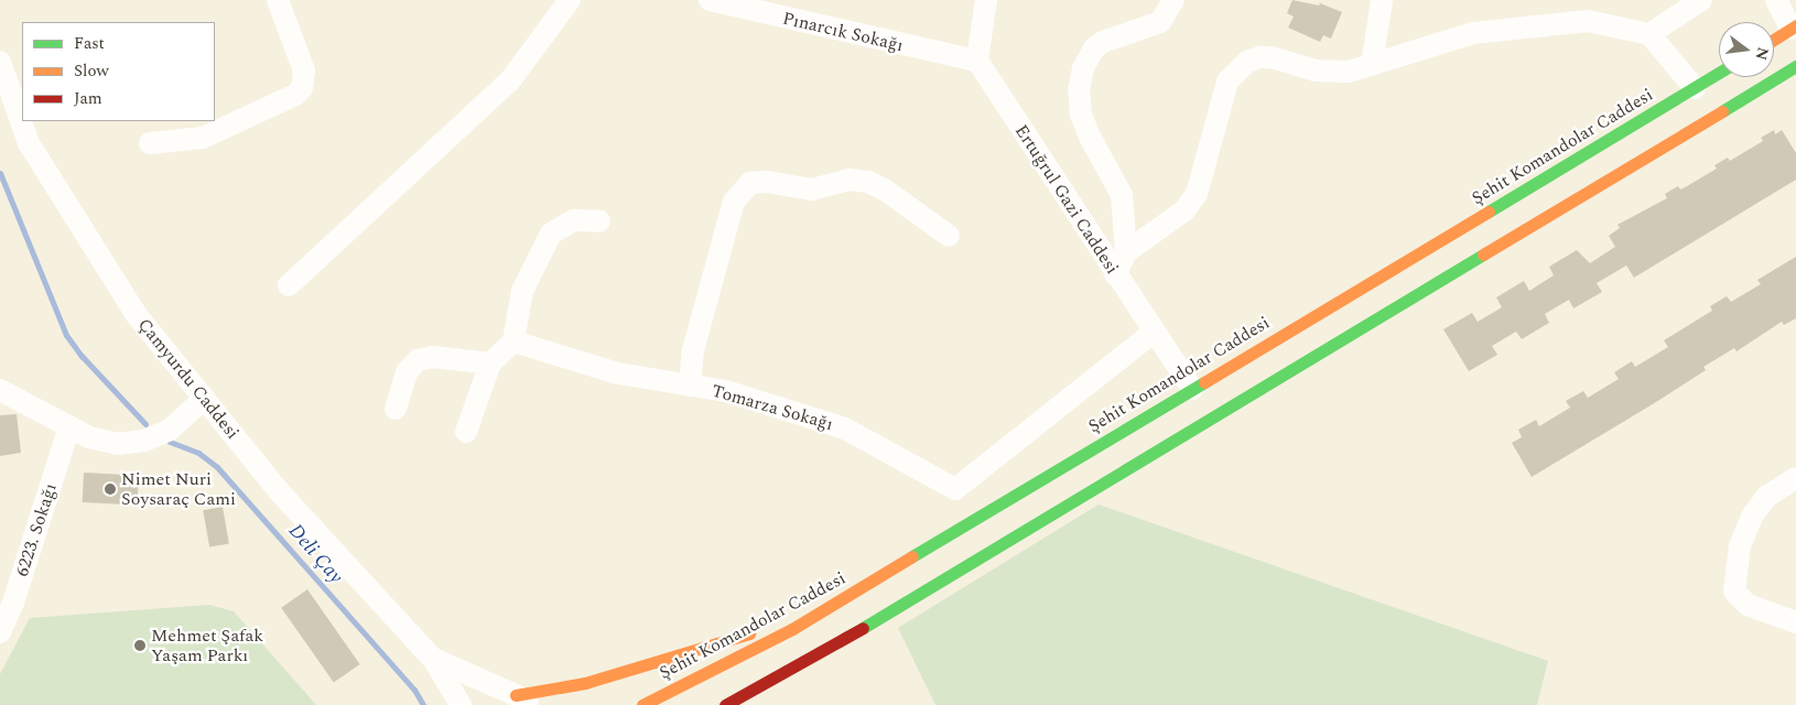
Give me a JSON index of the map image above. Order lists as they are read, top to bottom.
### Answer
{
  "streets": {
    "main road": ["Şehit Komandolar Caddesi"],
    "street": [
      "Pınarcık Sokağı",
      "Ertuğrul Gazi Caddesi",
      "Çamyurdu Caddesi",
      "Tomarza Sokağı",
      "6223. Sokağı"
    ]
  },
  "crossings": [
    ["Pınarcık Sokağı", "Ertuğrul Gazi Caddesi"],
    ["Şehit Komandolar Caddesi", "Ertuğrul Gazi Caddesi"]
  ],
  "water": ["Deli Çay"],
  "places": ["Nimet Nuri Soysaraç Cami", "Mehmet Şafak Yaşam Parkı"],
  "legend": ["Fast", "Slow", "Jam"],
  "north": "right"
}
